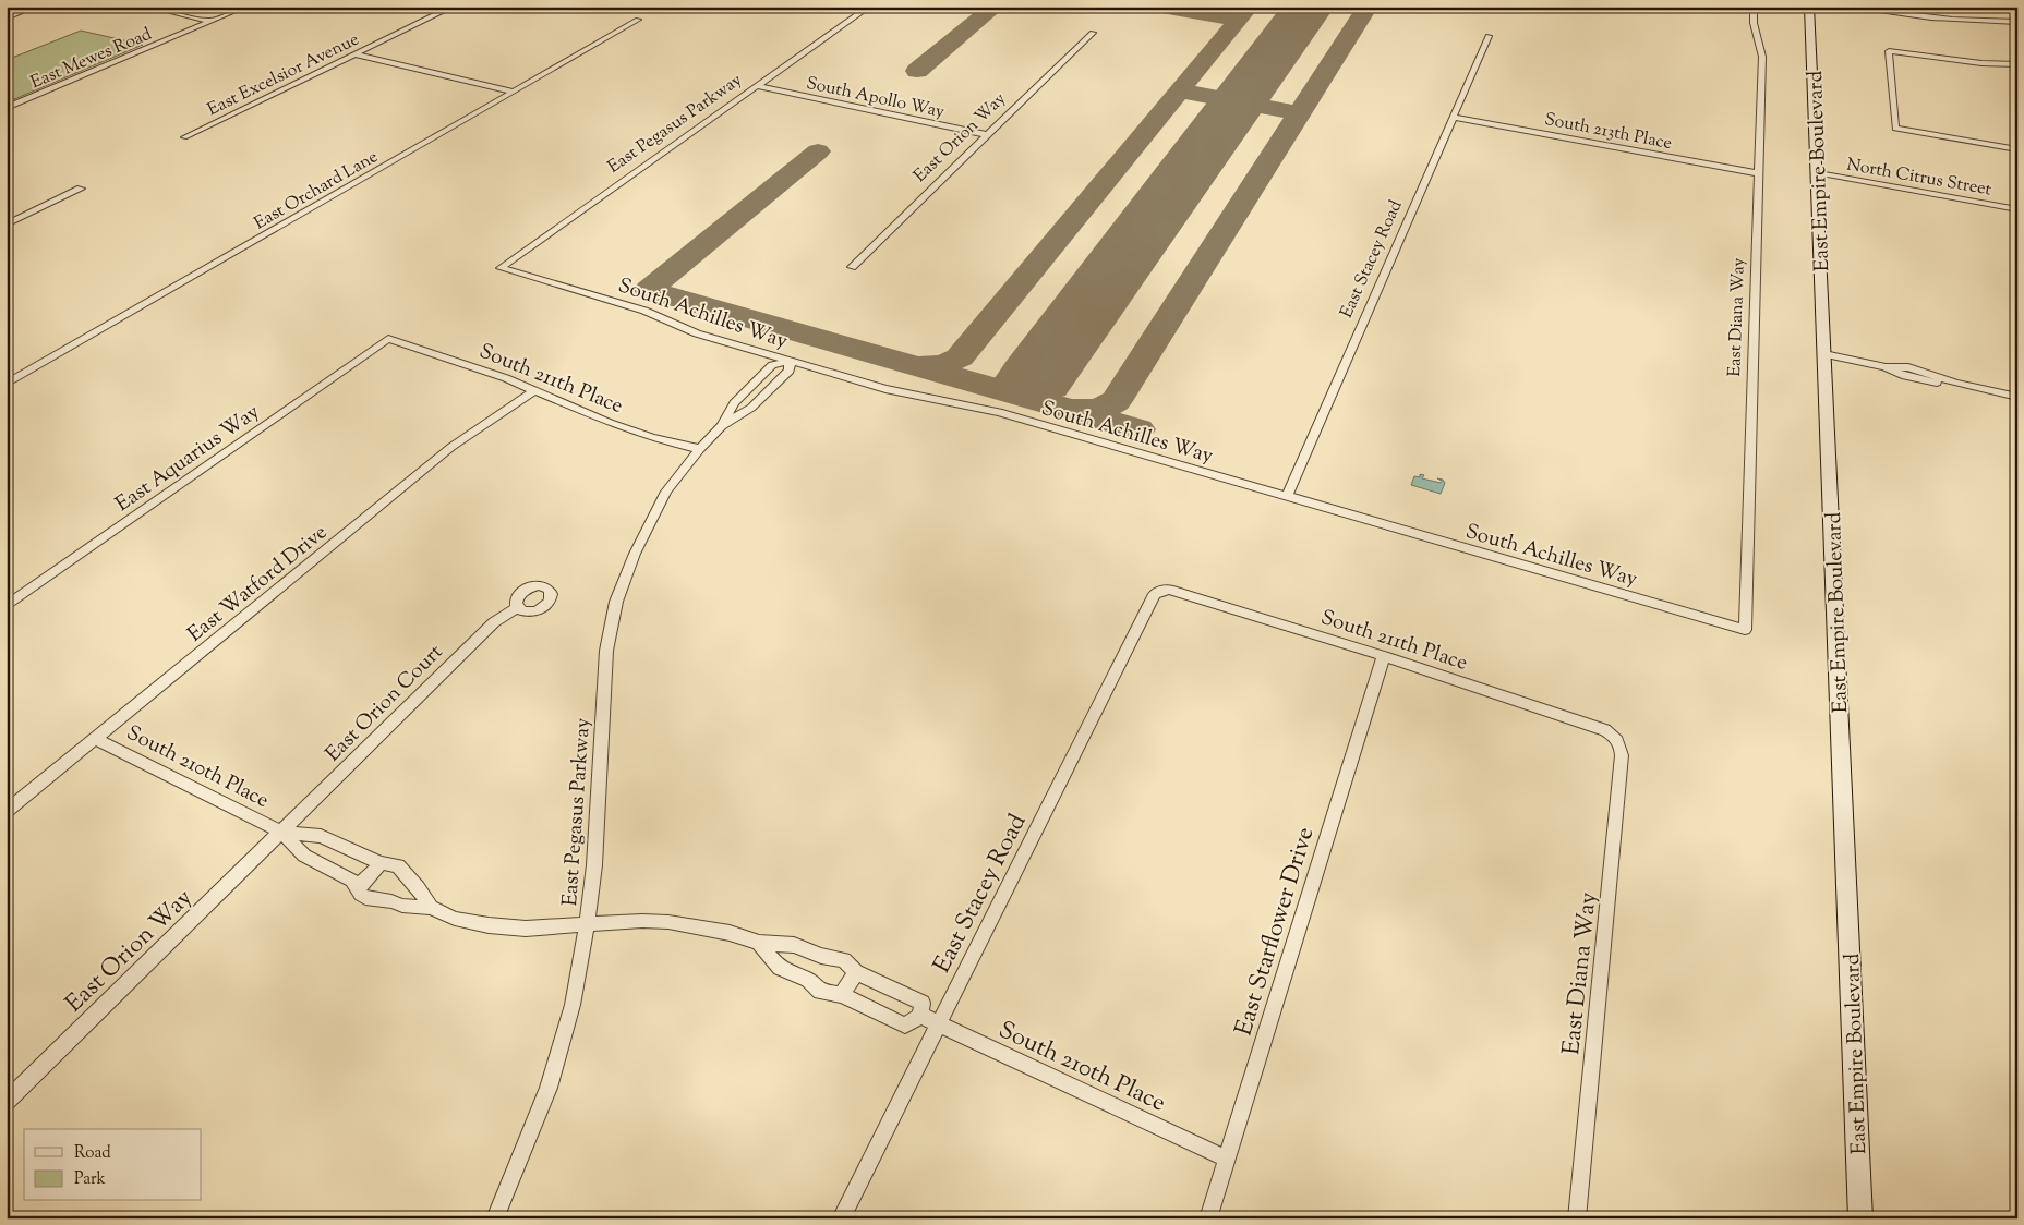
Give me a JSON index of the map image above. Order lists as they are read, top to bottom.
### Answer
{
  "streets": {
    "street": [
      "East Mewes Road",
      "East Excelsior Avenue",
      "South Apollo Way",
      "East Pegasus Parkway",
      "South 213th Place",
      "East Orion Way",
      "East Empire Boulevard",
      "North Citrus Street",
      "East Orchard Lane",
      "East Stacey Road",
      "South Achilles Way",
      "East Diana Way",
      "South 211th Place",
      "East Aquarius Way",
      "East Watford Drive",
      "East Orion Court",
      "South 210th Place",
      "East Starflower Drive"
    ]
  },
  "crossings": [
    ["South Apollo Way", "East Pegasus Parkway"],
    ["South Apollo Way", "East Orion Way"],
    ["East Pegasus Parkway", "South Achilles Way"],
    ["East Pegasus Parkway", "South 211th Place"],
    ["East Pegasus Parkway", "South 210th Place"],
    ["South 213th Place", "East Stacey Road"],
    ["South 213th Place", "East Diana Way"],
    ["East Orion Way", "East Orion Court"],
    ["East Orion Way", "South 210th Place"],
    ["East Empire Boulevard", "North Citrus Street"],
    ["East Stacey Road", "South Achilles Way"],
    ["East Stacey Road", "South 211th Place"],
    ["East Stacey Road", "South 210th Place"],
    ["South Achilles Way", "East Diana Way"],
    ["East Diana Way", "South 211th Place"],
    ["South 211th Place", "East Aquarius Way"],
    ["South 211th Place", "East Watford Drive"],
    ["South 211th Place", "East Starflower Drive"],
    ["East Watford Drive", "South 210th Place"],
    ["East Orion Court", "South 210th Place"],
    ["South 210th Place", "East Starflower Drive"]
  ],
  "legend": ["Road", "Park"]
}
